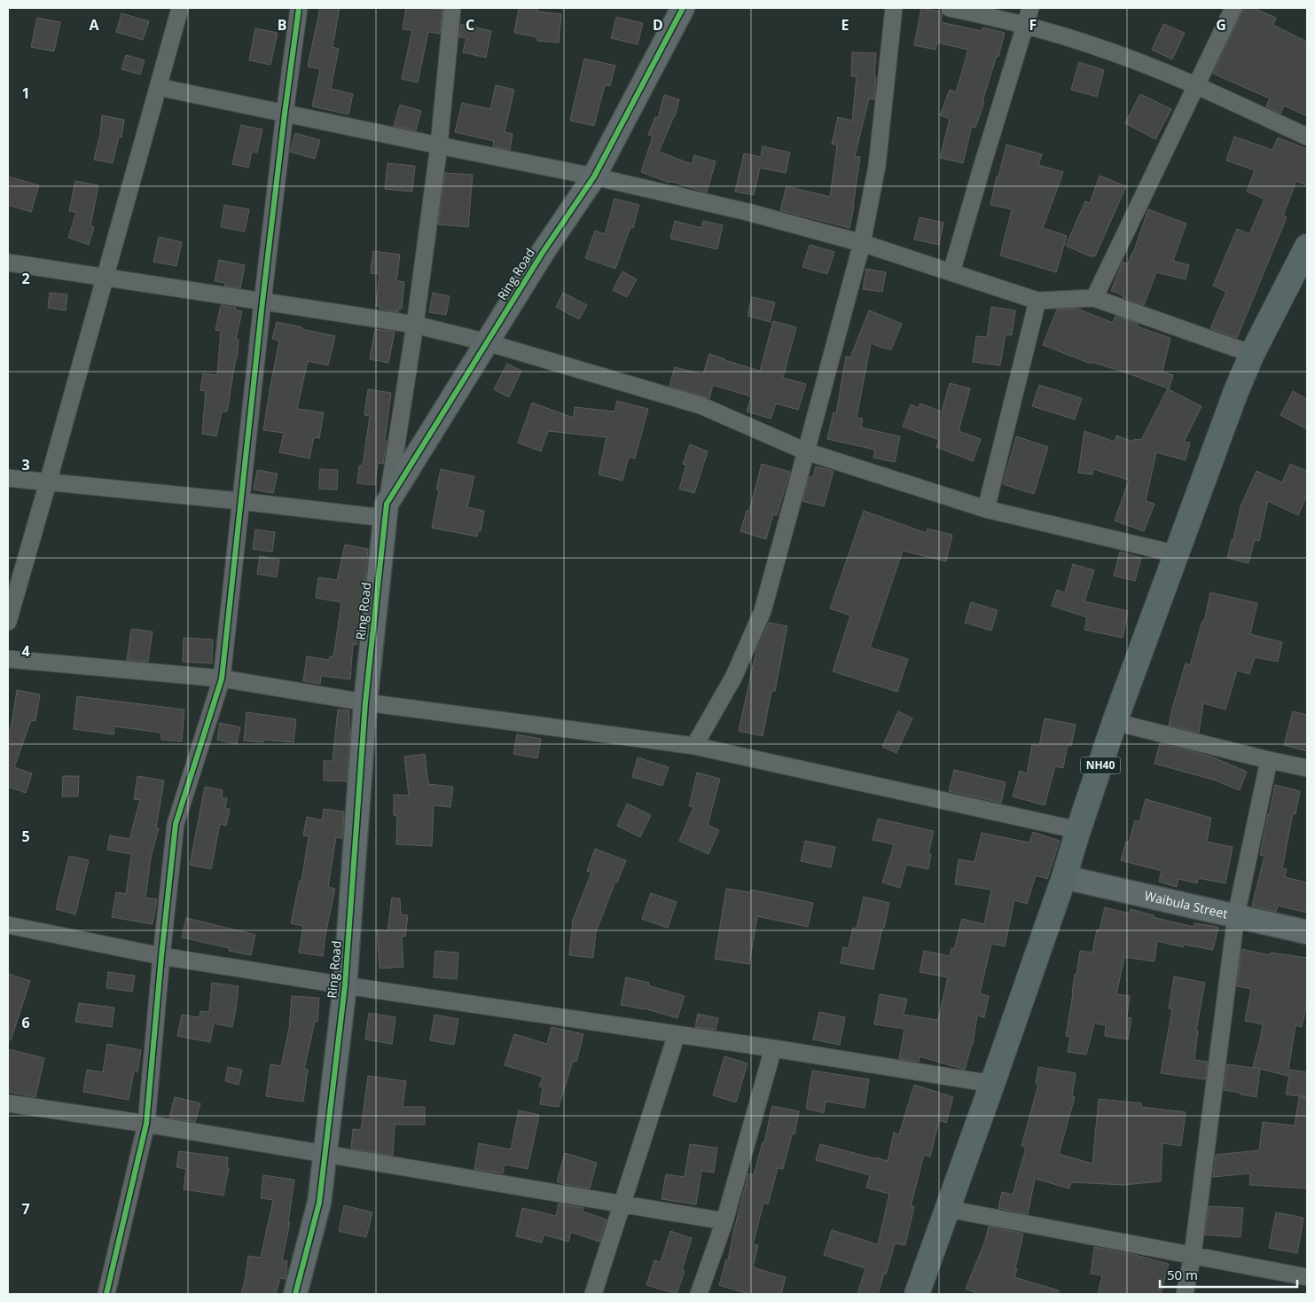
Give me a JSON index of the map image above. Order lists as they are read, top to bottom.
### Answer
{
  "streets": {
    "highway": ["NH40"],
    "street": ["Ring Road", "Waibula Street"]
  },
  "crossings": [
    ["NH40", "Waibula Street"]
  ],
  "scale_bar": "50 m",
  "grid": {
    "columns": [
      "A",
      "B",
      "C",
      "D",
      "E",
      "F",
      "G"
    ],
    "rows": [
      "1",
      "2",
      "3",
      "4",
      "5",
      "6",
      "7"
    ]
  }
}
